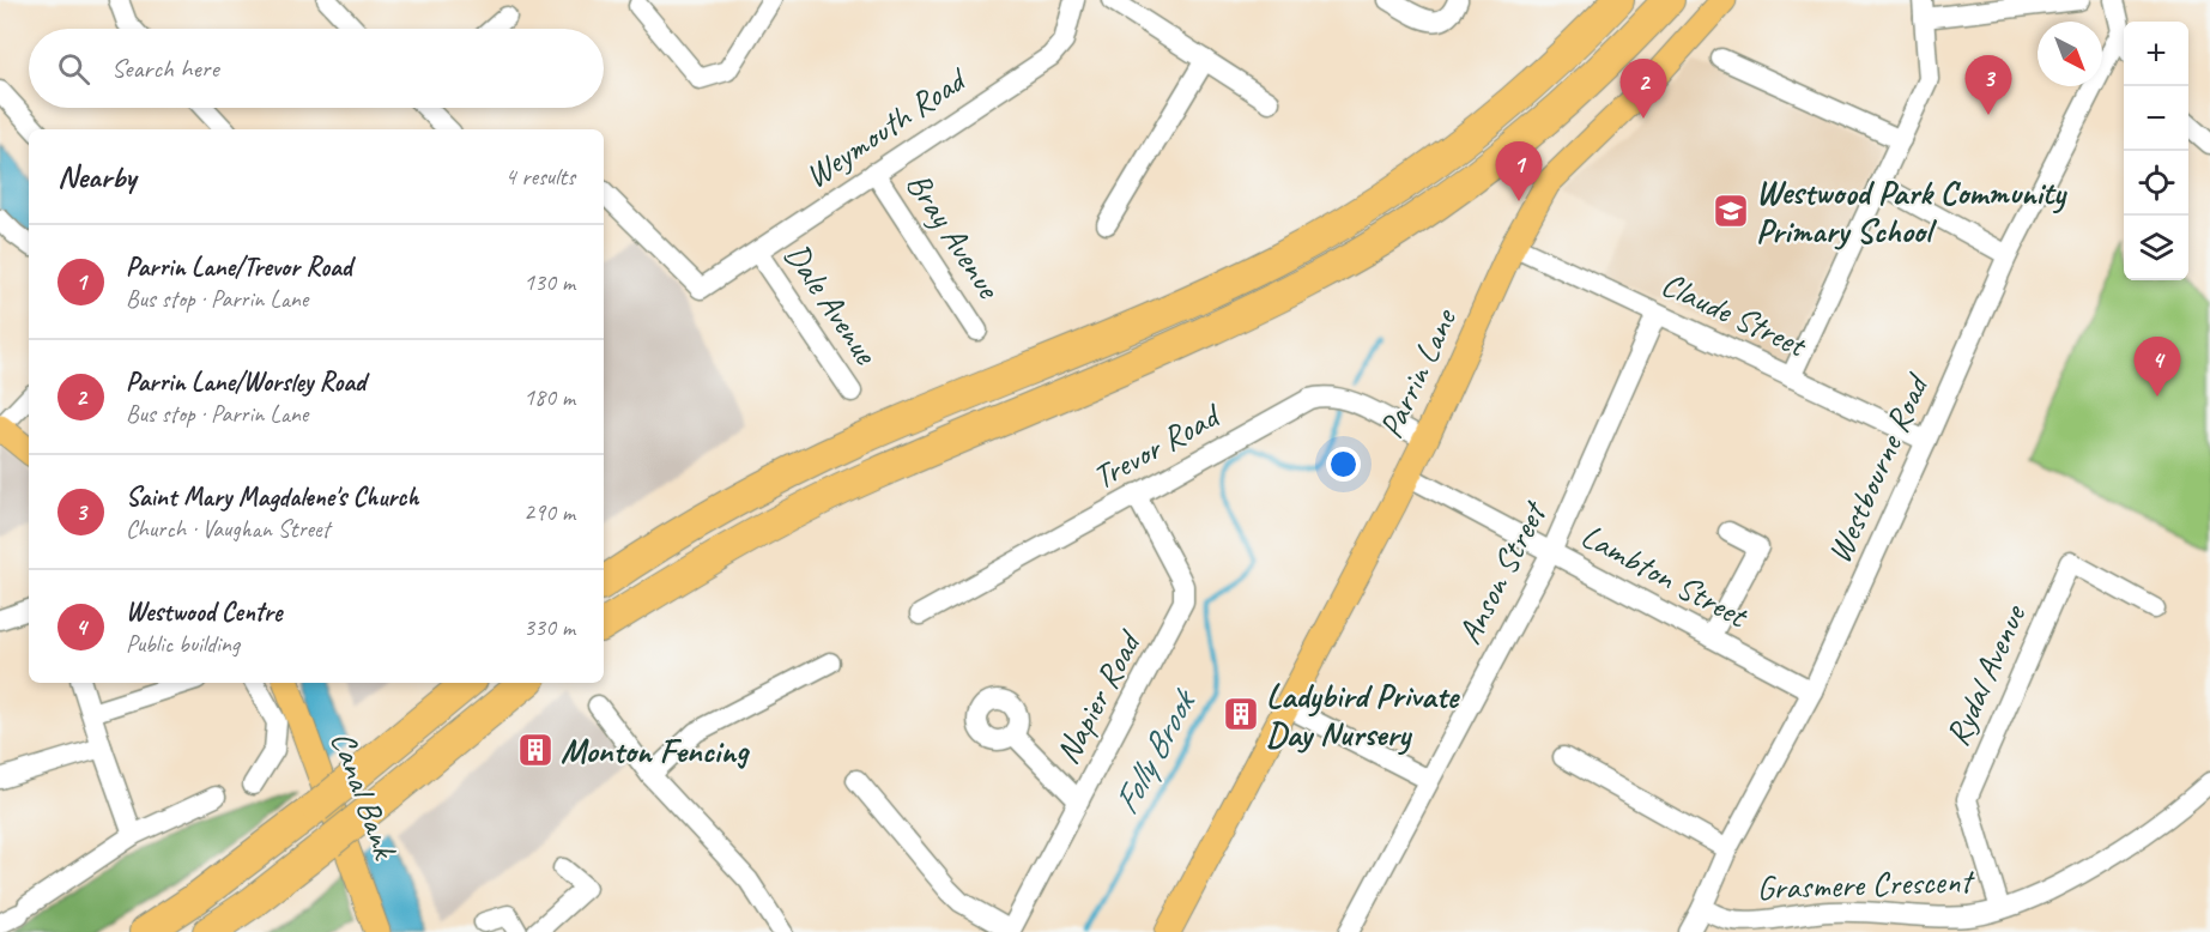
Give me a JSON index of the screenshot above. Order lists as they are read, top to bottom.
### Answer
{
  "streets": {
    "main road": ["Parrin Lane", "Canal Bank"],
    "street": [
      "Weymouth Road",
      "Bray Avenue",
      "Dale Avenue",
      "Claude Street",
      "Trevor Road",
      "Westbourne Road",
      "Anson Street",
      "Lambton Street",
      "Rydal Avenue",
      "Napier Road",
      "Grasmere Crescent"
    ]
  },
  "crossings": [
    ["Weymouth Road", "Bray Avenue"],
    ["Weymouth Road", "Dale Avenue"],
    ["Claude Street", "Parrin Lane"],
    ["Claude Street", "Westbourne Road"],
    ["Claude Street", "Anson Street"],
    ["Parrin Lane", "Trevor Road"],
    ["Parrin Lane", "Lambton Street"],
    ["Trevor Road", "Napier Road"],
    ["Westbourne Road", "Lambton Street"],
    ["Westbourne Road", "Grasmere Crescent"],
    ["Anson Street", "Lambton Street"],
    ["Rydal Avenue", "Grasmere Crescent"]
  ],
  "water": ["Folly Brook"],
  "places": {
    "school or university": ["Westwood Park Community Primary School"],
    "building": ["Ladybird Private Day Nursery", "Monton Fencing"]
  },
  "north": "bottom right",
  "page": {
    "map_buttons": ["+", "−"],
    "search": "Search here",
    "pins": [
      "3",
      "2",
      "1",
      "4"
    ],
    "heading": ["Nearby", "4 results"],
    "list": [
      {
        "mark": "1",
        "name": "Parrin Lane/Trevor Road",
        "note": "Bus stop · Parrin Lane",
        "value": "130 m"
      },
      {
        "mark": "2",
        "name": "Parrin Lane/Worsley Road",
        "note": "Bus stop · Parrin Lane",
        "value": "180 m"
      },
      {
        "mark": "3",
        "name": "Saint Mary Magdalene's Church",
        "note": "Church · Vaughan Street",
        "value": "290 m"
      },
      {
        "mark": "4",
        "name": "Westwood Centre",
        "note": "Public building",
        "value": "330 m"
      }
    ]
  }
}
